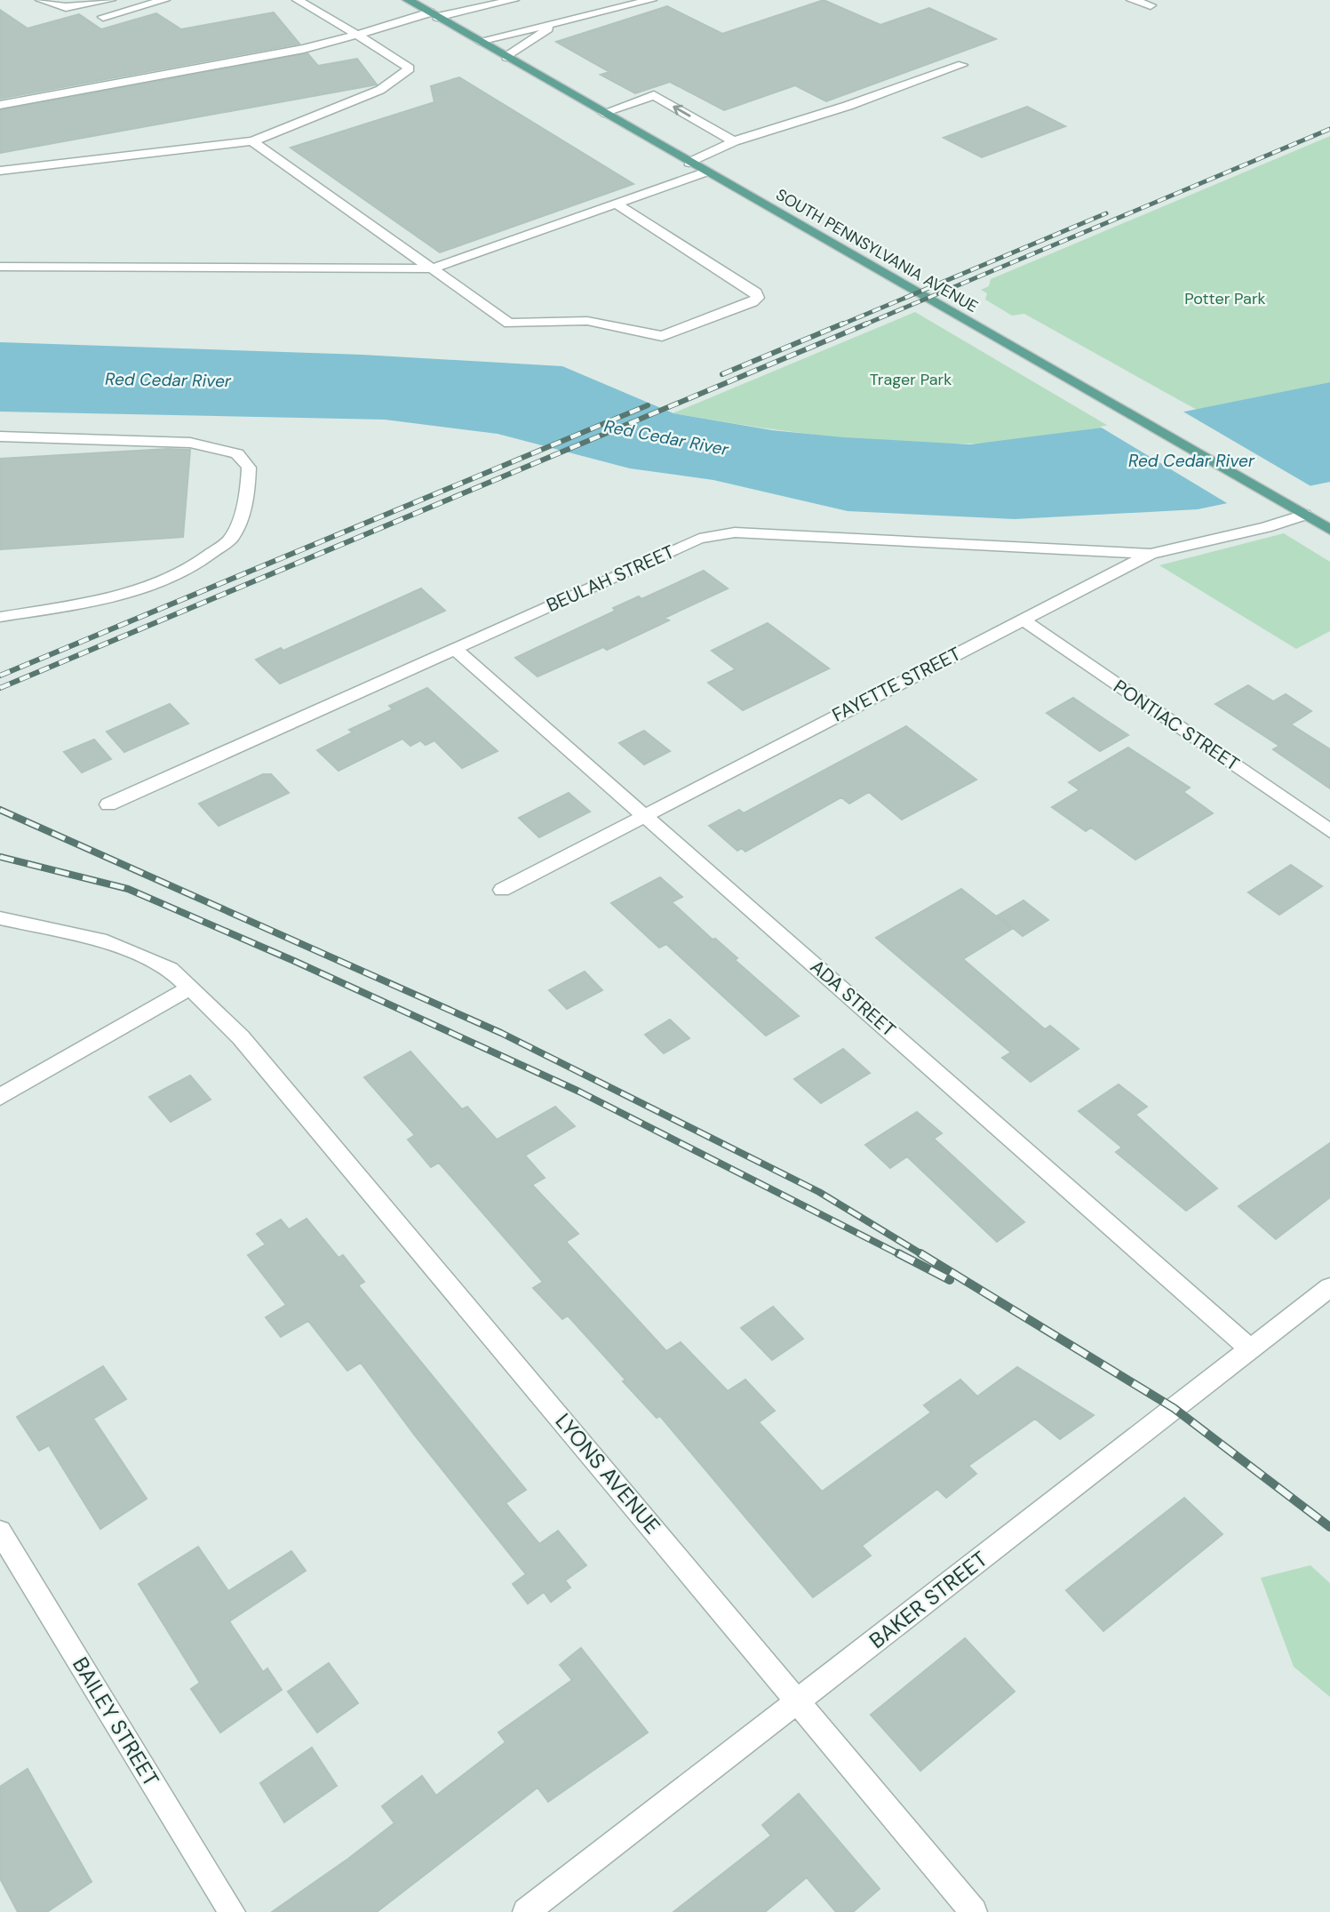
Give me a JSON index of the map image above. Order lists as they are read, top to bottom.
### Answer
{
  "streets": {
    "main road": ["SOUTH PENNSYLVANIA AVENUE"],
    "street": [
      "BEULAH STREET",
      "FAYETTE STREET",
      "PONTIAC STREET",
      "ADA STREET",
      "LYONS AVENUE",
      "BAKER STREET",
      "BAILEY STREET"
    ]
  },
  "crossings": [
    ["SOUTH PENNSYLVANIA AVENUE", "FAYETTE STREET"],
    ["BEULAH STREET", "FAYETTE STREET"],
    ["BEULAH STREET", "ADA STREET"],
    ["FAYETTE STREET", "PONTIAC STREET"],
    ["FAYETTE STREET", "ADA STREET"],
    ["ADA STREET", "BAKER STREET"],
    ["LYONS AVENUE", "BAKER STREET"]
  ],
  "water": ["Red Cedar River"],
  "parks": ["Potter Park", "Trager Park"]
}
